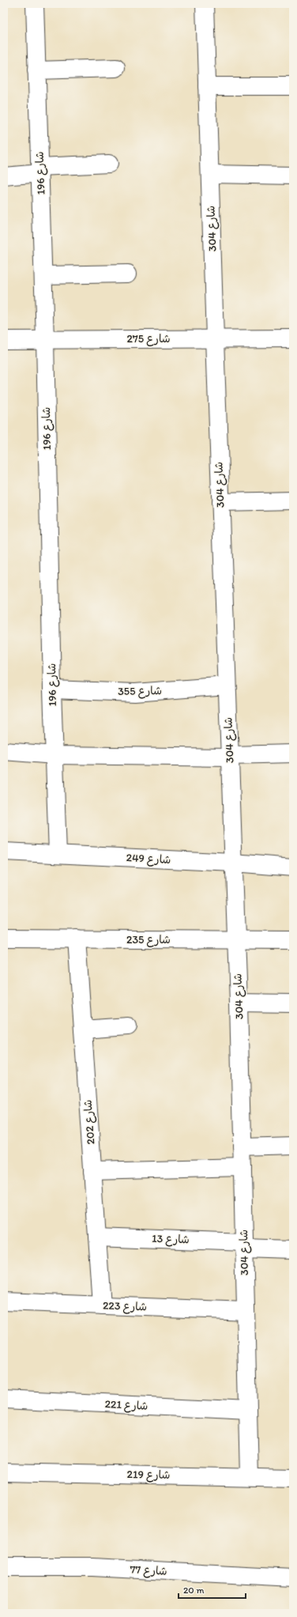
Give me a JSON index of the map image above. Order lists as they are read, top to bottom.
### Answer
{
  "streets": {
    "street": [
      "شارع 196",
      "شارع 304",
      "شارع 275",
      "شارع 355",
      "شارع 249",
      "شارع 235",
      "شارع 202",
      "شارع 13",
      "شارع 223",
      "شارع 221",
      "شارع 219",
      "شارع 77"
    ]
  },
  "crossings": [
    ["شارع 196", "شارع 275"],
    ["شارع 196", "شارع 355"],
    ["شارع 196", "شارع 249"],
    ["شارع 304", "شارع 275"],
    ["شارع 304", "شارع 355"],
    ["شارع 304", "شارع 249"],
    ["شارع 304", "شارع 235"],
    ["شارع 304", "شارع 13"],
    ["شارع 304", "شارع 223"],
    ["شارع 304", "شارع 221"],
    ["شارع 304", "شارع 219"],
    ["شارع 235", "شارع 202"],
    ["شارع 202", "شارع 13"],
    ["شارع 202", "شارع 223"]
  ],
  "scale_bar": "20 m"
}
